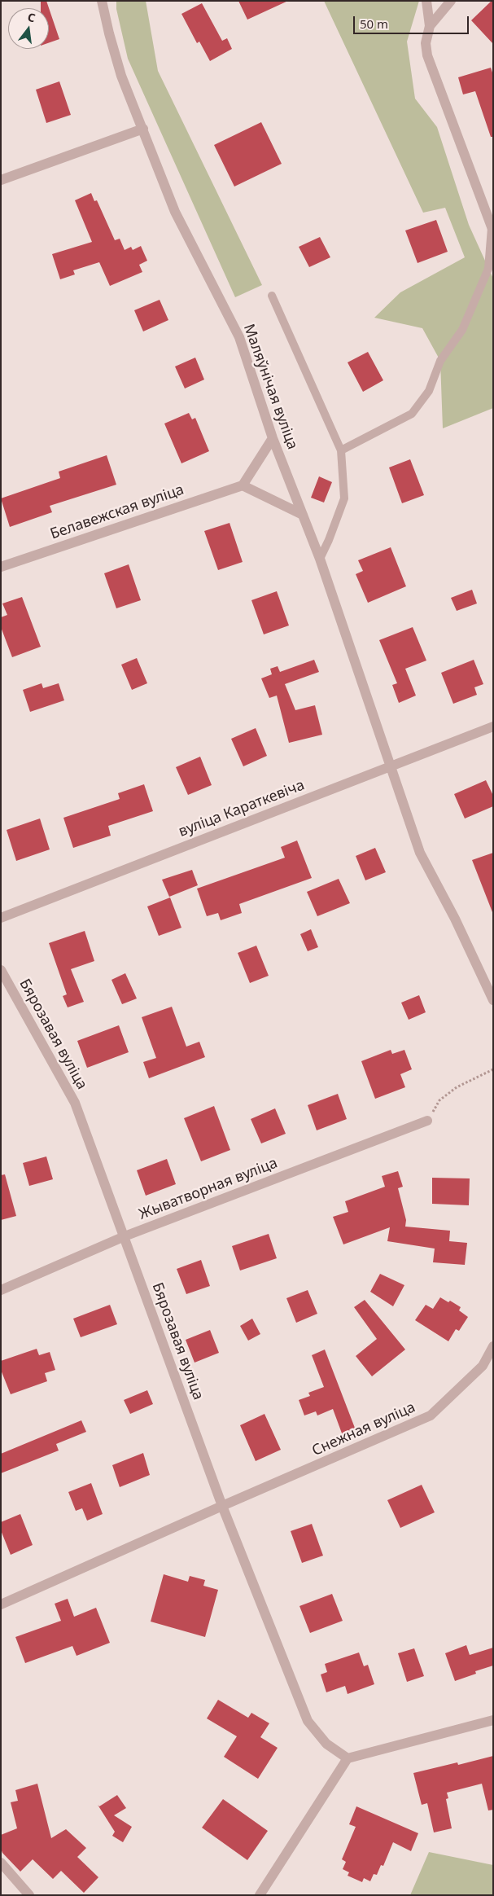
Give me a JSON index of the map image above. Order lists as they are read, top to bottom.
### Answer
{
  "streets": {
    "street": [
      "Маляўнічая вуліца",
      "Белавежская вуліца",
      "вуліца Караткевіча",
      "Бярозавая вуліца",
      "Жыватворная вуліца",
      "Снежная вуліца"
    ]
  },
  "crossings": [
    ["Маляўнічая вуліца", "вуліца Караткевіча"],
    ["Бярозавая вуліца", "Жыватворная вуліца"],
    ["Бярозавая вуліца", "Снежная вуліца"]
  ],
  "scale_bar": "50 m",
  "north": "top"
}
